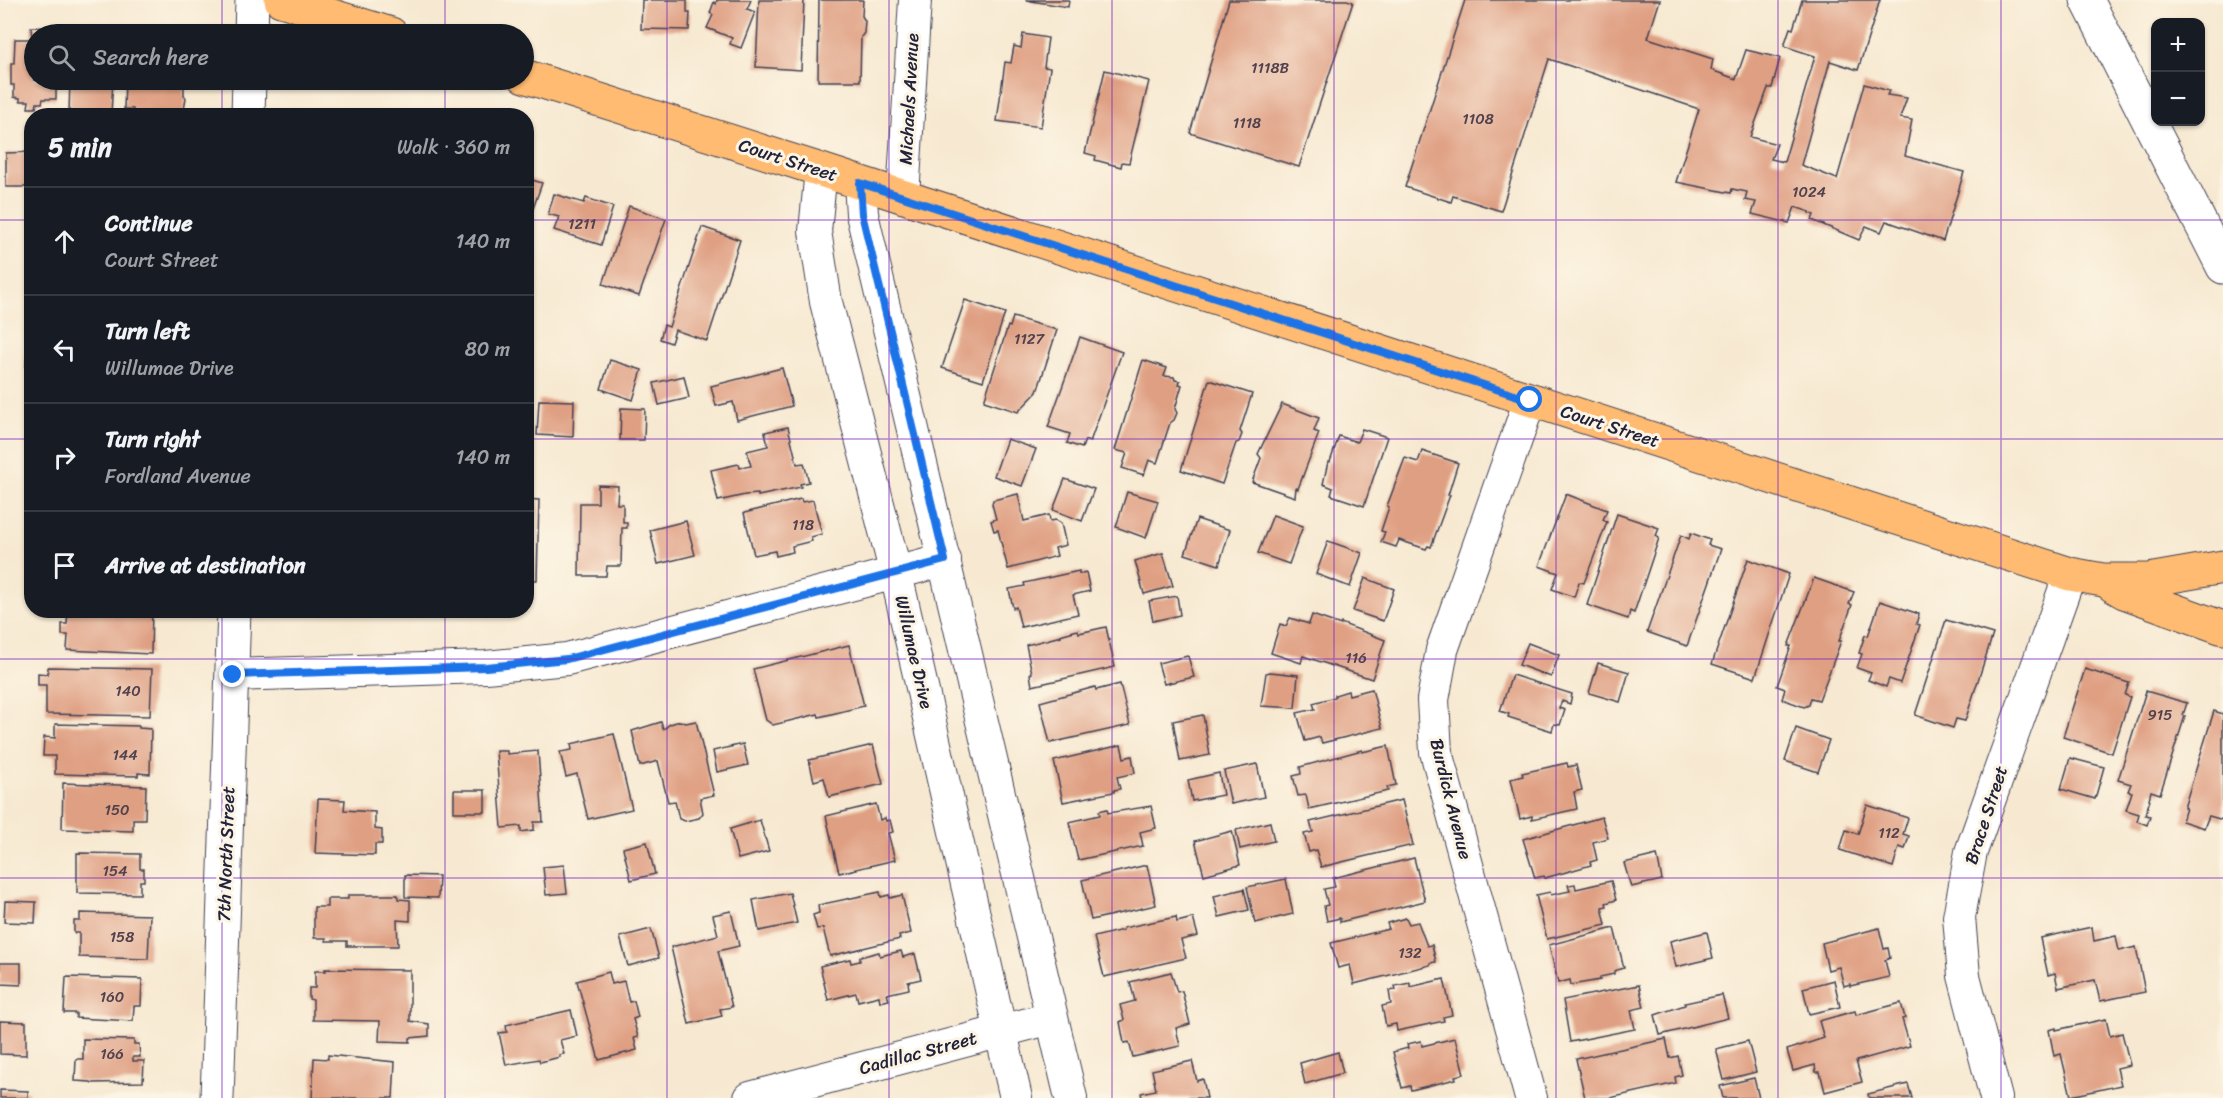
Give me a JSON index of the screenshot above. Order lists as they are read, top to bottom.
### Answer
{
  "streets": {
    "main road": ["Court Street"],
    "street": [
      "Michaels Avenue",
      "Willumae Drive",
      "Burdick Avenue",
      "Brace Street",
      "7th North Street",
      "Cadillac Street"
    ]
  },
  "crossings": [
    ["Michaels Avenue", "Court Street"],
    ["Court Street", "Willumae Drive"],
    ["Court Street", "Burdick Avenue"],
    ["Court Street", "Brace Street"],
    ["Willumae Drive", "Cadillac Street"]
  ],
  "house_numbers": [
    "1118B",
    "1108",
    "1118",
    "1024",
    "1211",
    "1127",
    "118",
    "116",
    "140",
    "915",
    "144",
    "150",
    "112",
    "154",
    "158",
    "132",
    "160",
    "166"
  ],
  "page": {
    "map_buttons": ["+", "−"],
    "search": "Search here",
    "heading": ["5 min", "Walk · 360 m"],
    "list": [
      ["Continue", "Court Street", "140 m"],
      ["Turn left", "Willumae Drive", "80 m"],
      ["Turn right", "Fordland Avenue", "140 m"],
      "Arrive at destination"
    ]
  }
}
